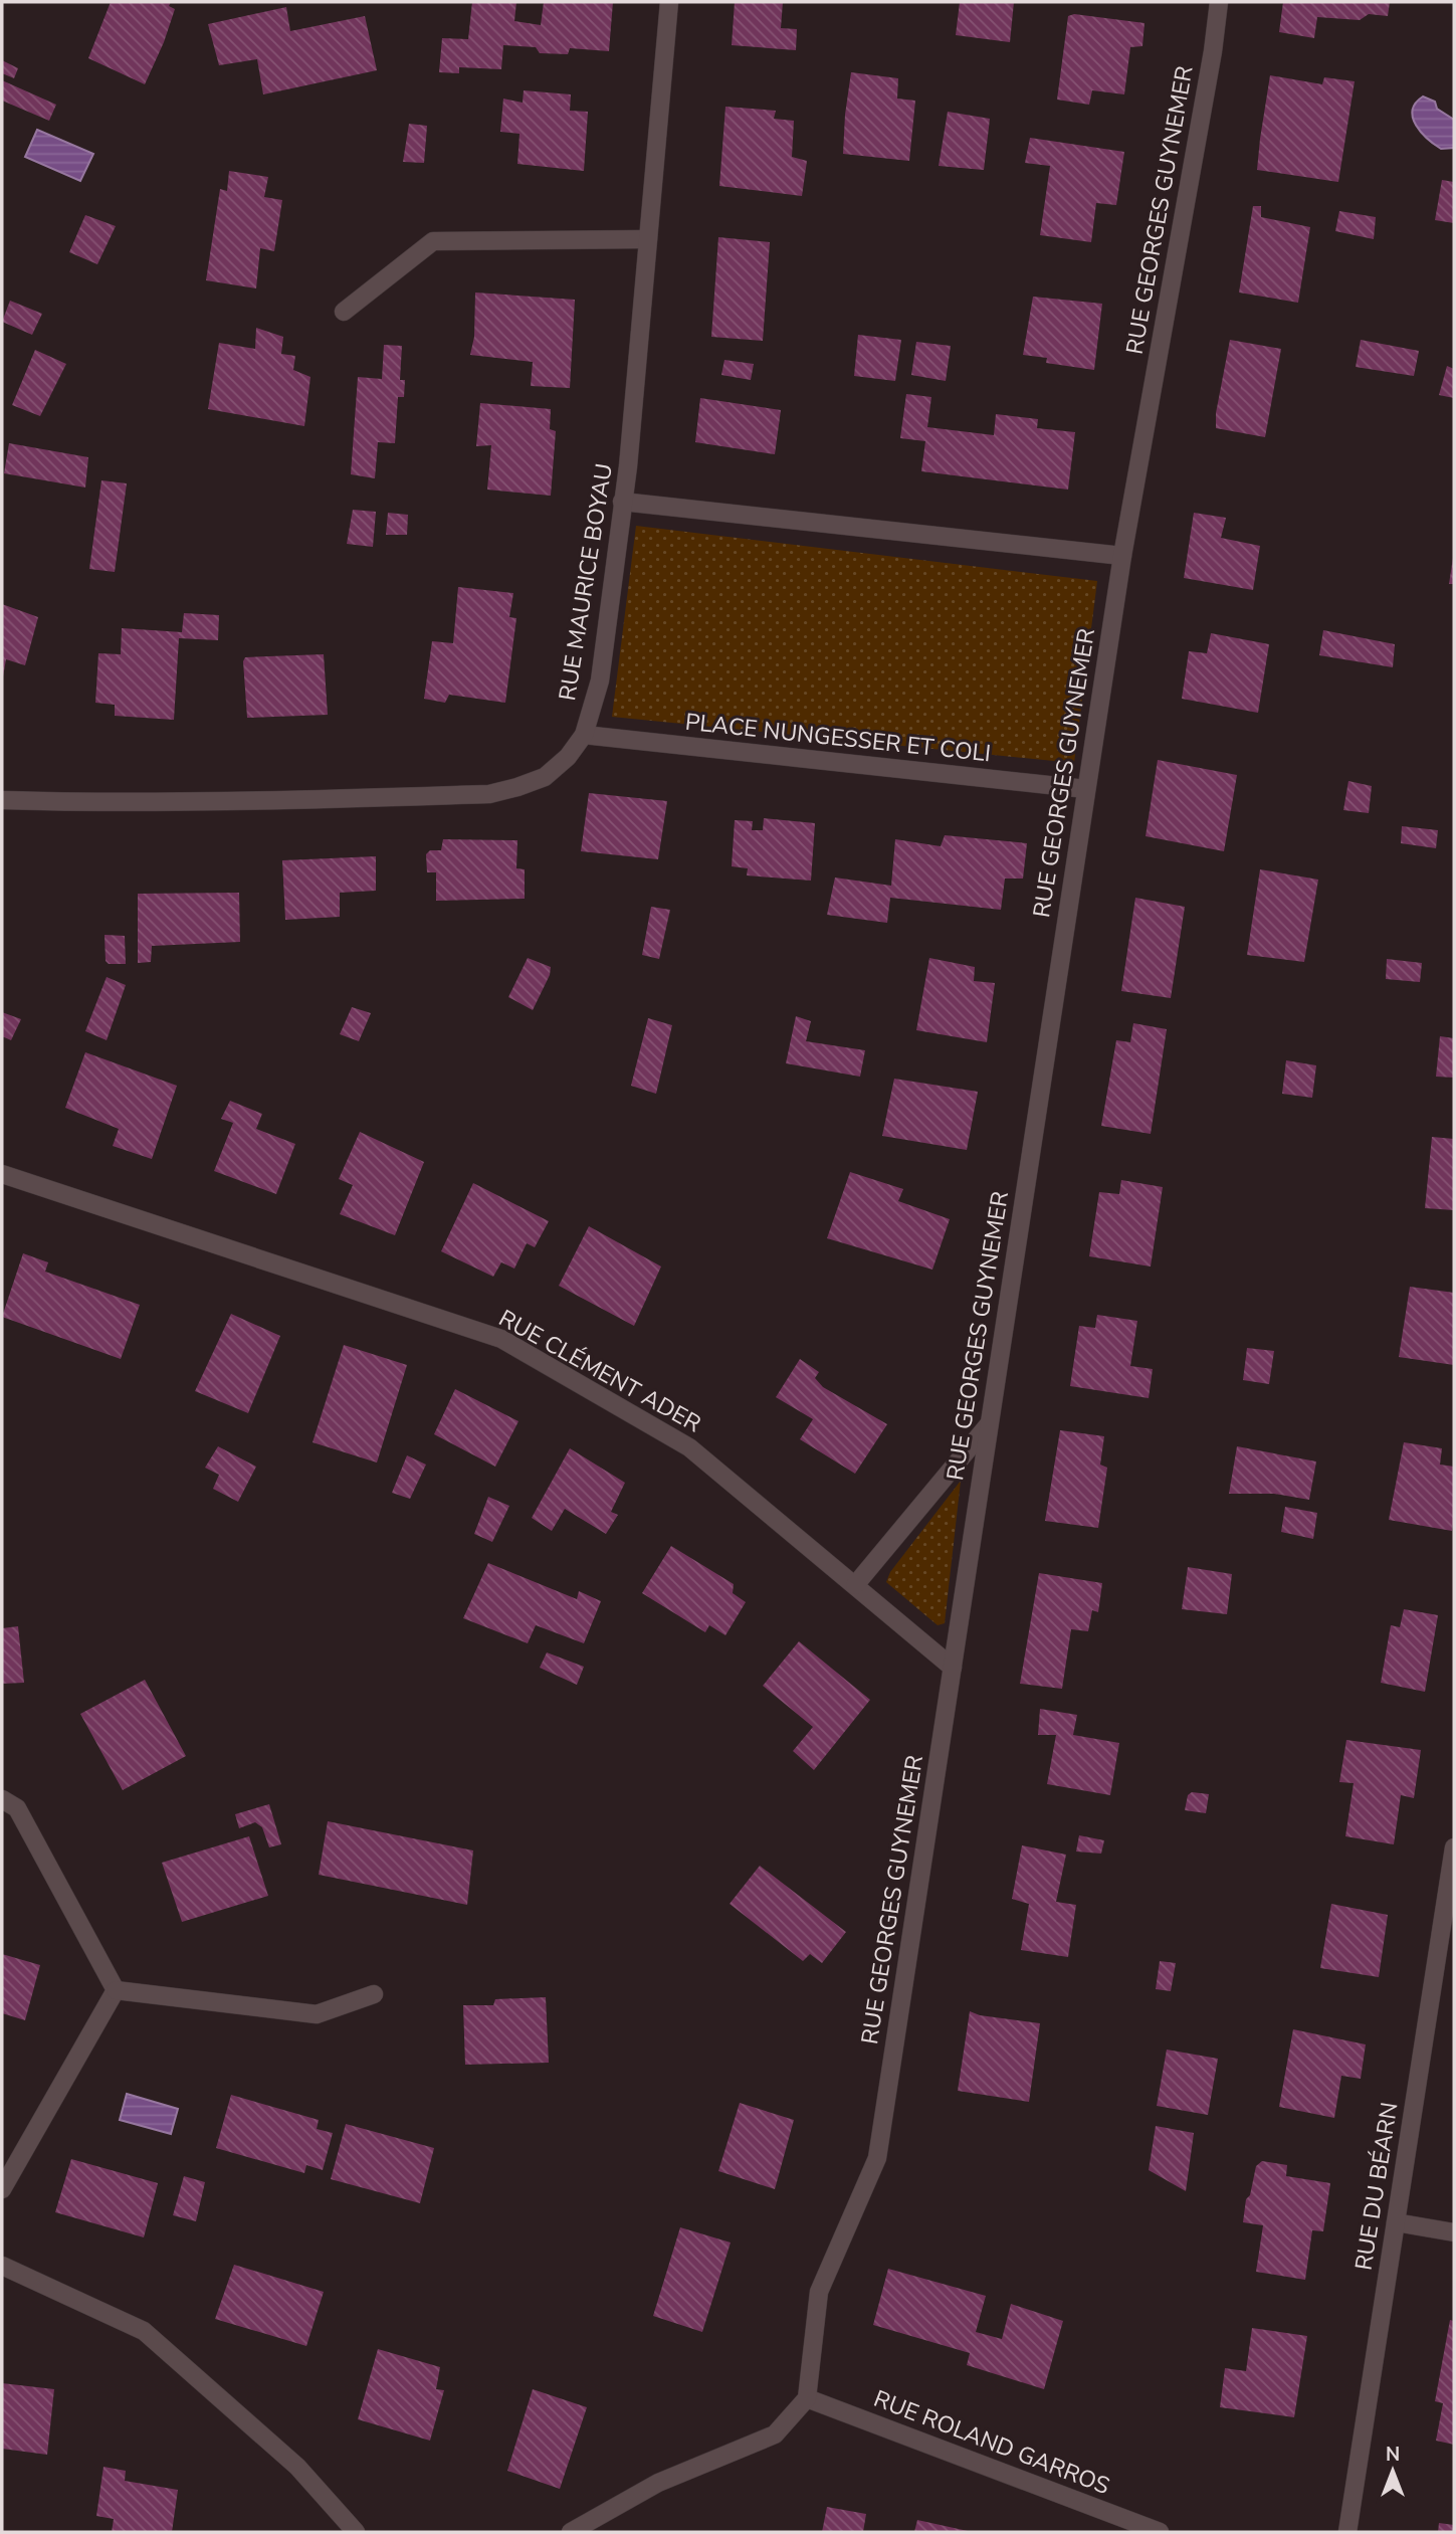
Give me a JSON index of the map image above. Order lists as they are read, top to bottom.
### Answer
{
  "streets": {
    "street": [
      "RUE GEORGES GUYNEMER",
      "RUE MAURICE BOYAU",
      "PLACE NUNGESSER ET COLI",
      "RUE CLÉMENT ADER",
      "RUE DU BÉARN",
      "RUE ROLAND GARROS"
    ]
  },
  "crossings": [
    ["RUE GEORGES GUYNEMER", "PLACE NUNGESSER ET COLI"],
    ["RUE GEORGES GUYNEMER", "RUE CLÉMENT ADER"],
    ["RUE GEORGES GUYNEMER", "RUE ROLAND GARROS"],
    ["RUE MAURICE BOYAU", "PLACE NUNGESSER ET COLI"]
  ],
  "north": "top"
}
